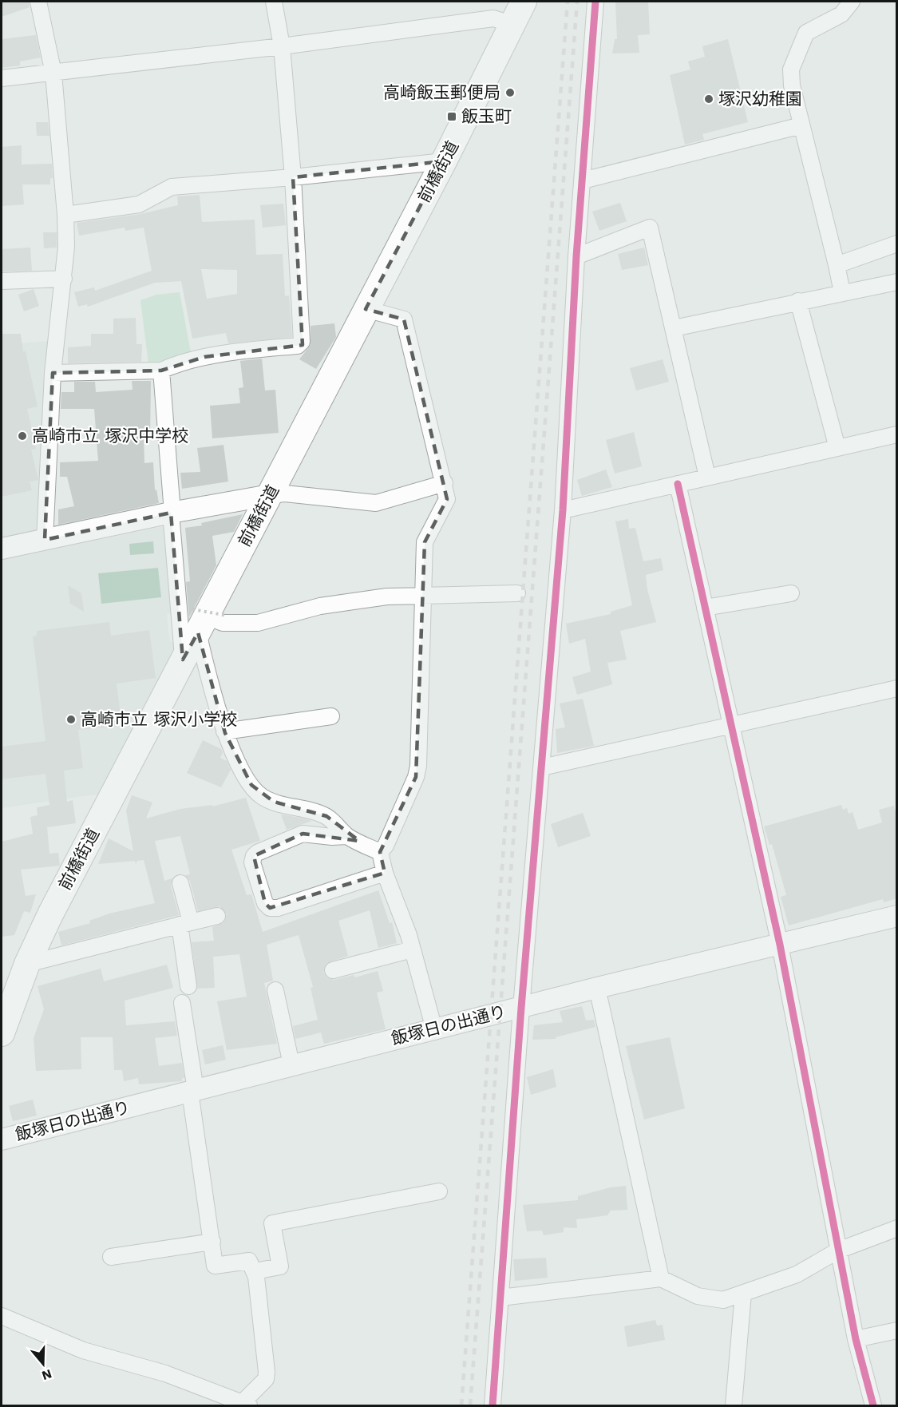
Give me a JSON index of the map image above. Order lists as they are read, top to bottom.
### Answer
{
  "streets": {
    "main road": ["前橋街道"],
    "street": ["飯塚日の出通り"]
  },
  "places": {
    "other": [
      "高崎飯玉郵便局",
      "塚沢幼稚園",
      "高崎市立 塚沢中学校",
      "高崎市立 塚沢小学校"
    ],
    "transit": ["飯玉町"]
  },
  "north": "bottom"
}
